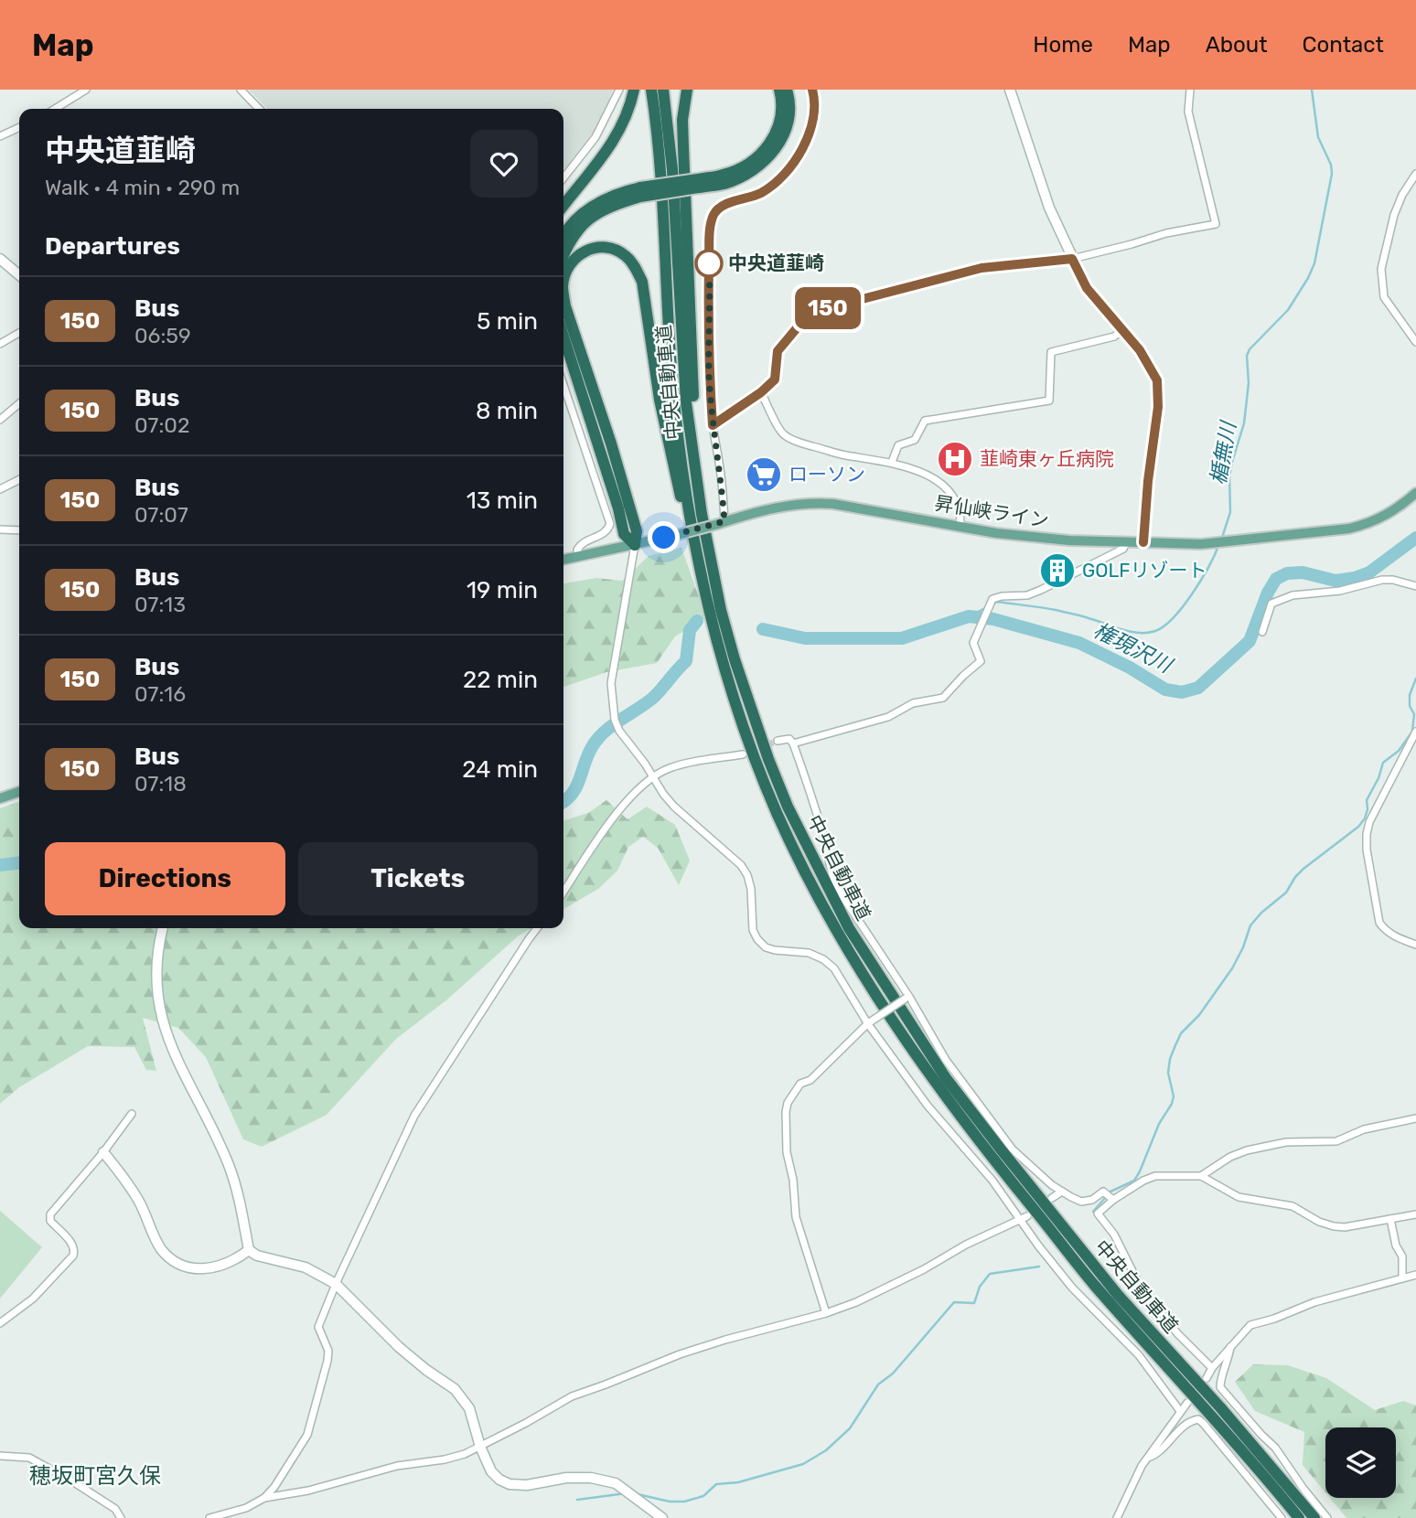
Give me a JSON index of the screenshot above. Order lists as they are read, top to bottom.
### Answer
{
  "streets": {
    "highway": ["中央自動車道"],
    "main road": ["昇仙峡ライン"]
  },
  "districts": ["穂坂町宮久保"],
  "water": ["楯無川", "権現沢川"],
  "places": {
    "other": ["中央道韮崎"],
    "hospital": ["韮崎東ヶ丘病院"],
    "supermarket": ["ローソン"],
    "building": ["GOLFリゾート"]
  },
  "lines": ["bus line 150"],
  "page": {
    "header": "Map",
    "nav": [
      "Home",
      "Map",
      "About",
      "Contact"
    ],
    "on_map": "150",
    "heading": [
      ["中央道韮崎", "Walk · 4 min · 290 m"],
      "Departures"
    ],
    "list": [
      {
        "mark": "150",
        "name": "Bus",
        "note": "06:59",
        "value": "5 min"
      },
      {
        "mark": "150",
        "name": "Bus",
        "note": "07:02",
        "value": "8 min"
      },
      {
        "mark": "150",
        "name": "Bus",
        "note": "07:07",
        "value": "13 min"
      },
      {
        "mark": "150",
        "name": "Bus",
        "note": "07:13",
        "value": "19 min"
      },
      {
        "mark": "150",
        "name": "Bus",
        "note": "07:16",
        "value": "22 min"
      },
      {
        "mark": "150",
        "name": "Bus",
        "note": "07:18",
        "value": "24 min"
      }
    ],
    "buttons": ["Directions", "Tickets"]
  }
}
